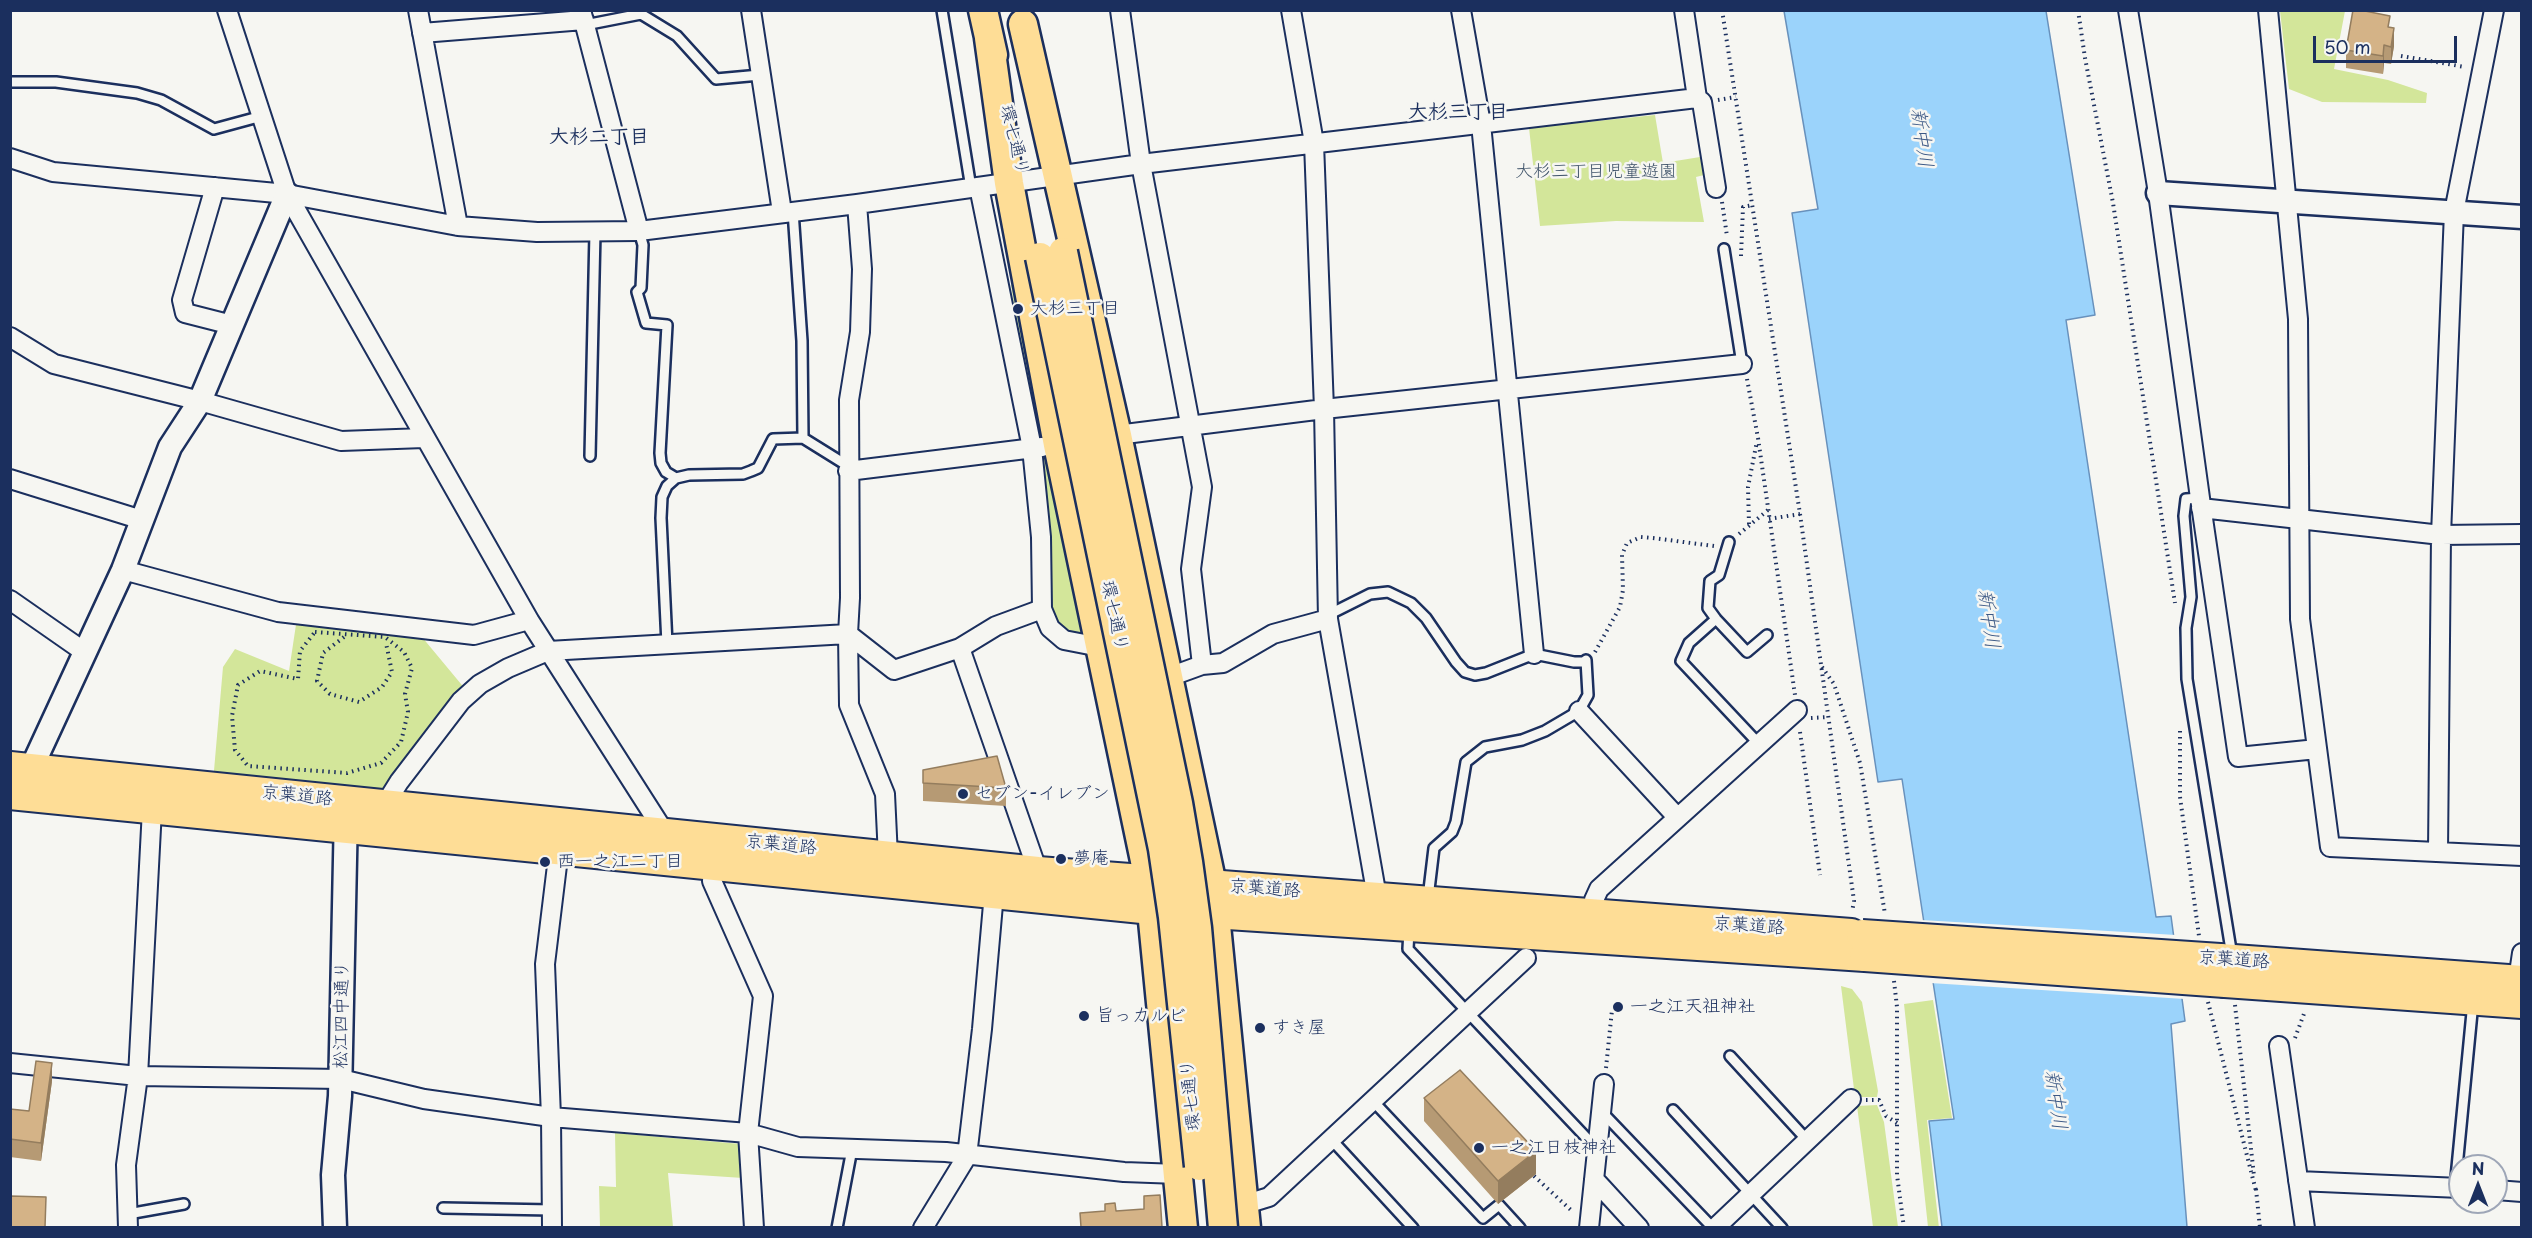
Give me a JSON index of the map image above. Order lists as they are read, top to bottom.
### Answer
{
  "streets": {
    "highway": ["京葉道路"],
    "main road": ["環七通り"],
    "street": ["松江四中通り"]
  },
  "crossings": [
    ["京葉道路", "松江四中通り"]
  ],
  "districts": ["大杉三丁目", "大杉二丁目"],
  "water": ["新中川"],
  "parks": ["大杉三丁目児童遊園"],
  "places": [
    "大杉三丁目",
    "セブン-イレブン",
    "夢庵",
    "西一之江二丁目",
    "一之江天祖神社",
    "旨っカルビ",
    "すき屋",
    "一之江日枝神社"
  ],
  "scale_bar": "50 m",
  "north": "top"
}
